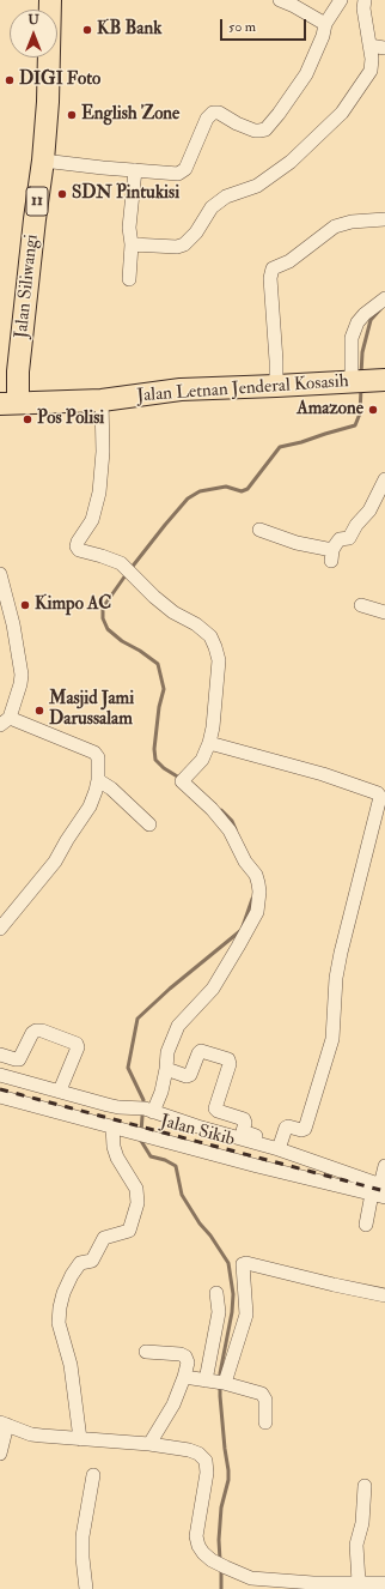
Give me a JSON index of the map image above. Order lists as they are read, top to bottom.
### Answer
{
  "streets": {
    "highway": ["11", "Jalan Siliwangi", "Jalan Letnan Jenderal Kosasih"],
    "street": ["Jalan Sikib"]
  },
  "crossings": [
    ["Jalan Siliwangi", "Jalan Letnan Jenderal Kosasih"]
  ],
  "places": [
    "KB Bank",
    "DIGI Foto",
    "English Zone",
    "SDN Pintukisi",
    "Amazone",
    "Pos Polisi",
    "Kimpo AC",
    "Masjid Jami Darussalam"
  ],
  "scale_bar": "50 m",
  "north": "top"
}
